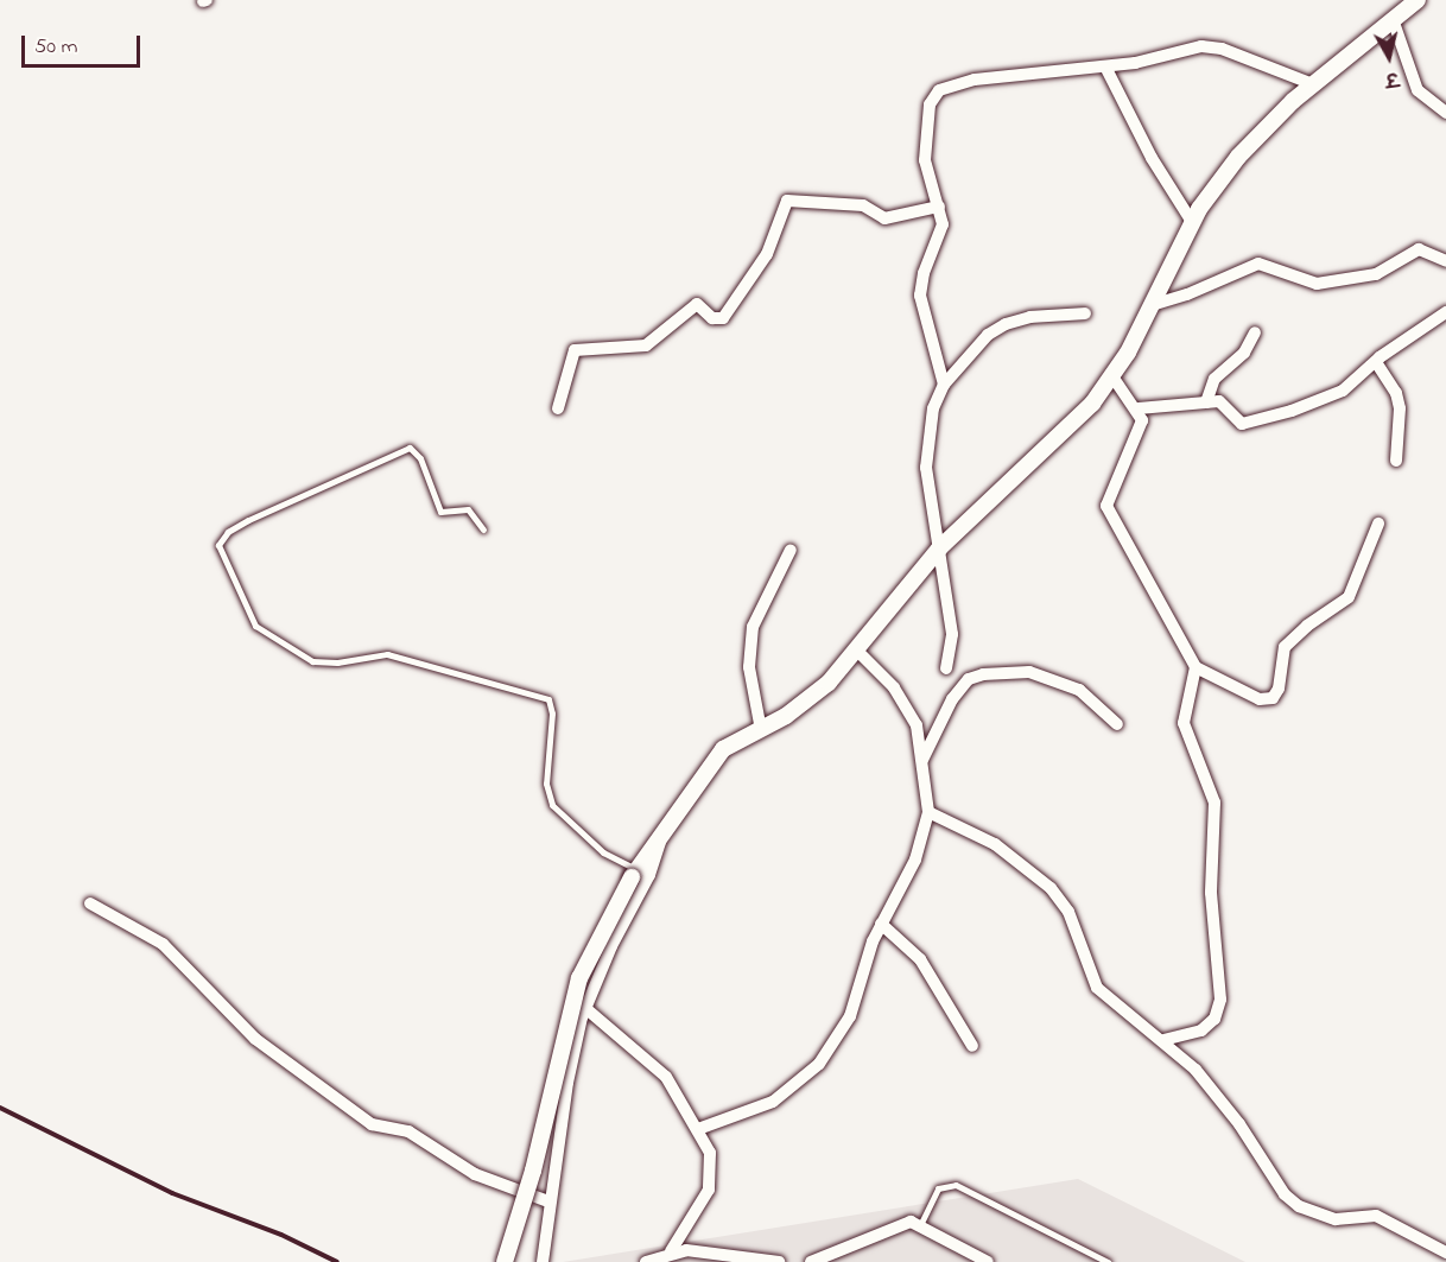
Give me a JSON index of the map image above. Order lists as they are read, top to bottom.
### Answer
{
  "scale_bar": "50 m",
  "north": "bottom"
}
